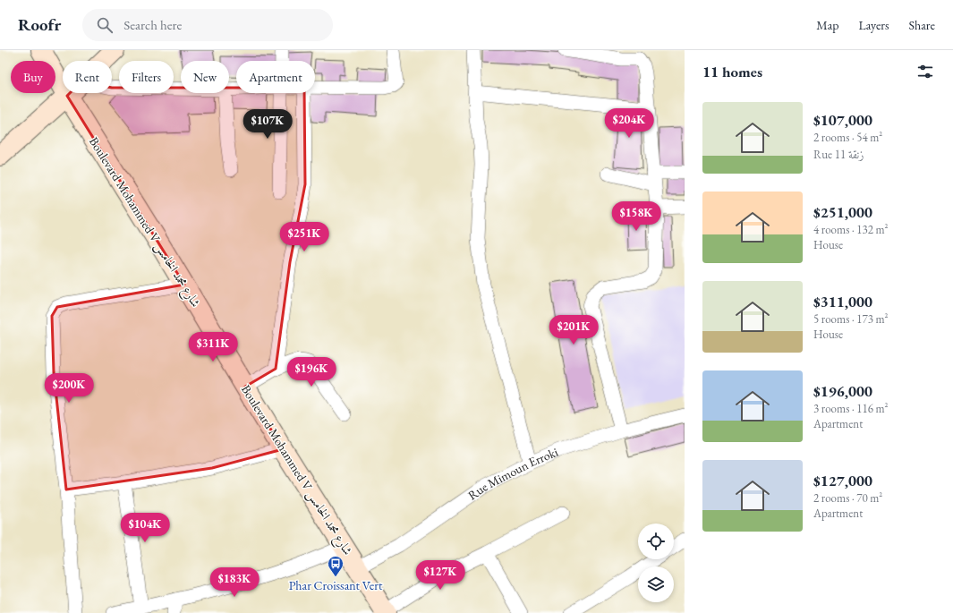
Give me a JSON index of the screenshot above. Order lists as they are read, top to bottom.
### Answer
{
  "streets": {
    "main road": ["Boulevard Mohammed V شارع محمد الخامس"],
    "street": ["Rue Mimoun Erroki"]
  },
  "crossings": [
    ["Boulevard Mohammed V شارع محمد الخامس", "Rue Mimoun Erroki"]
  ],
  "places": {
    "bus stop": ["Phar Croissant Vert"]
  },
  "page": {
    "header": "Roofr",
    "search": "Search here",
    "nav": ["Map", "Layers", "Share"],
    "heading": "11 homes",
    "chip": [
      "Buy",
      "Rent",
      "Filters",
      "New",
      "Apartment"
    ],
    "list": [
      {
        "name": "$107,000",
        "note": "2 rooms · 54 m² · Rue 11 زنقة"
      },
      {
        "name": "$251,000",
        "note": "4 rooms · 132 m² · House"
      },
      {
        "name": "$311,000",
        "note": "5 rooms · 173 m² · House"
      },
      {
        "name": "$196,000",
        "note": "3 rooms · 116 m² · Apartment"
      },
      {
        "name": "$127,000",
        "note": "2 rooms · 70 m² · Apartment"
      }
    ],
    "price": [
      "$204K",
      "$107K",
      "$158K",
      "$251K",
      "$201K",
      "$311K",
      "$196K",
      "$200K",
      "$104K",
      "$127K",
      "$183K"
    ]
  }
}
